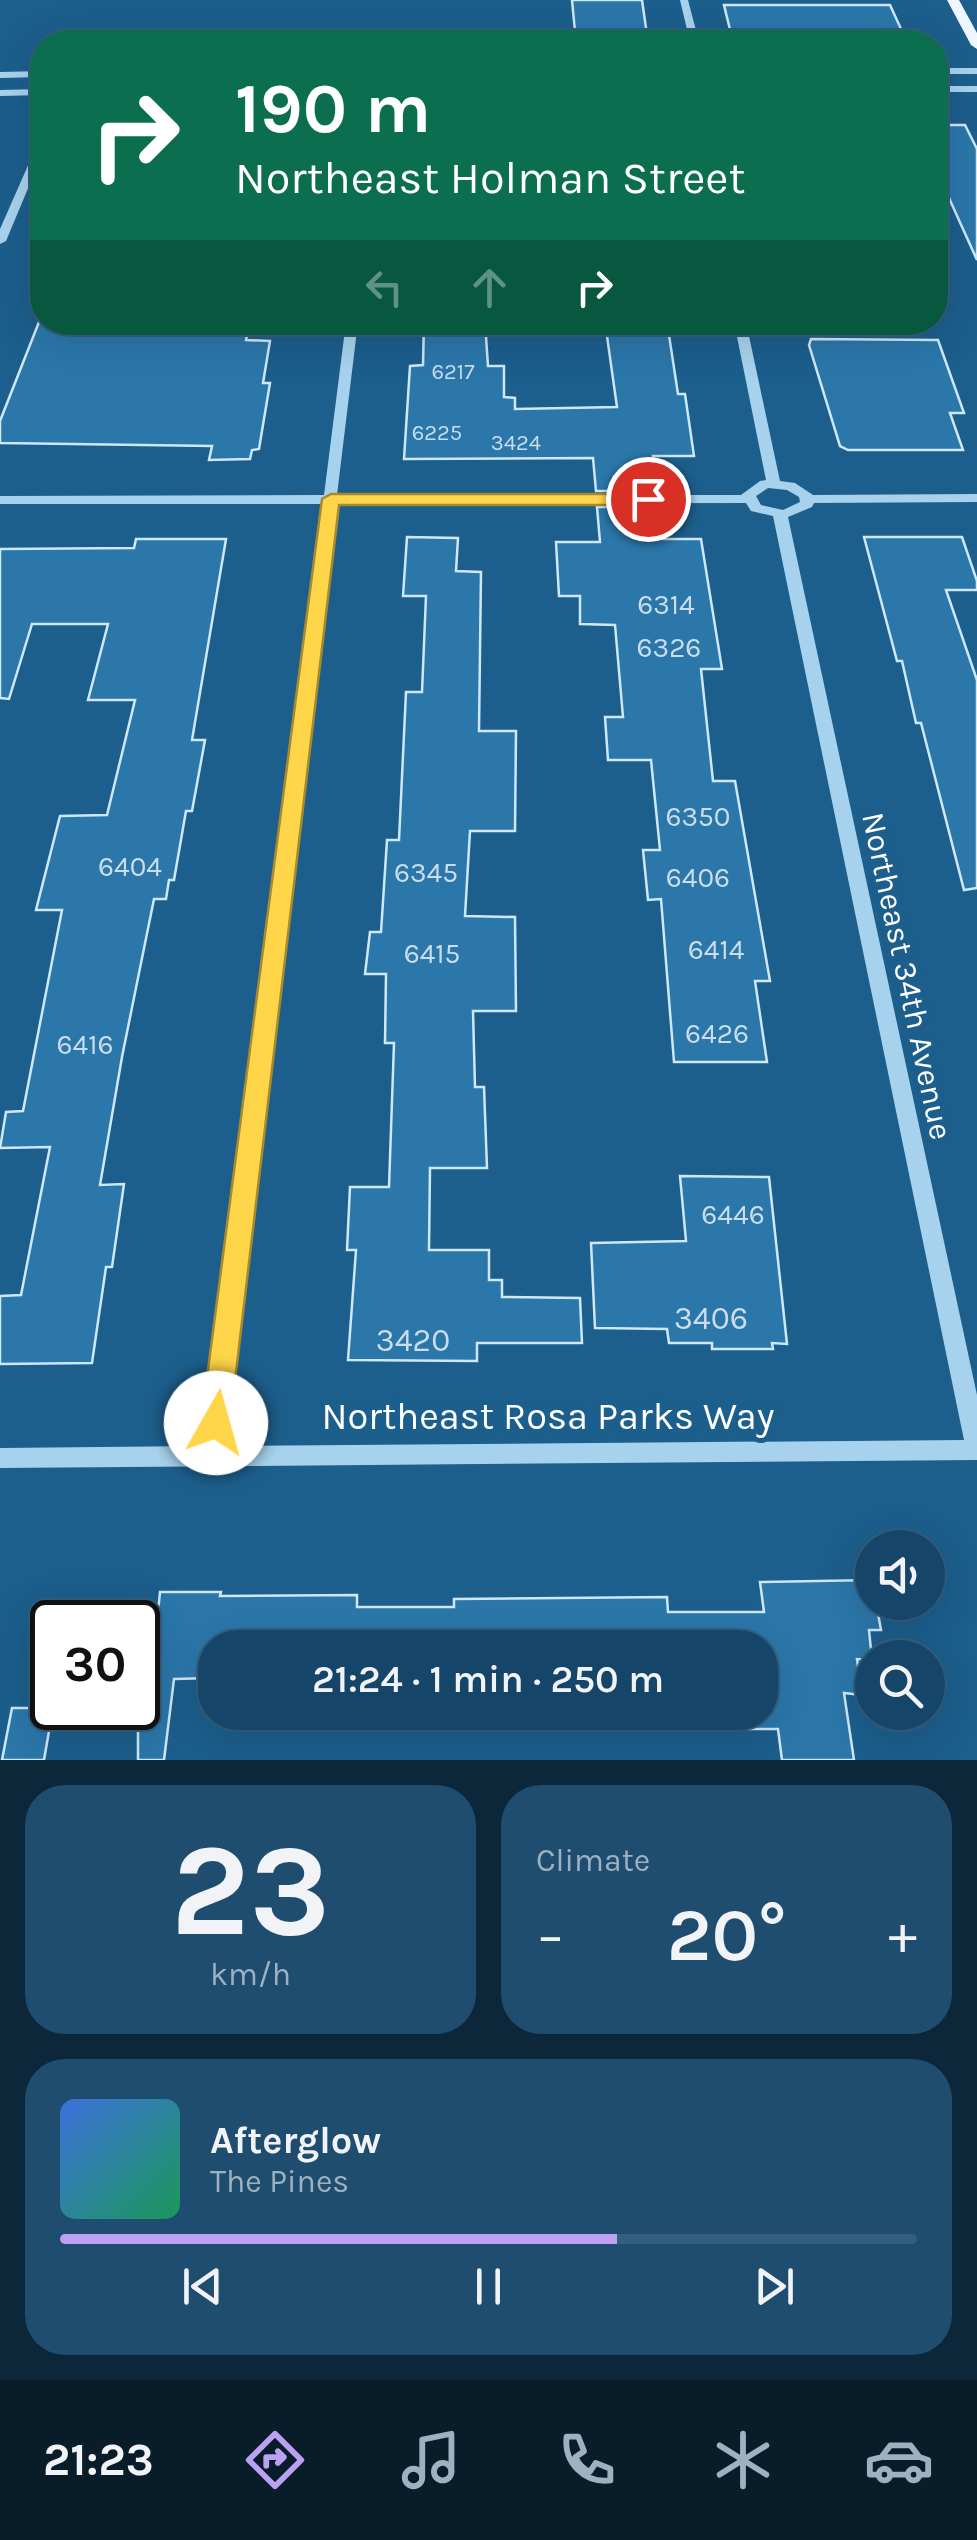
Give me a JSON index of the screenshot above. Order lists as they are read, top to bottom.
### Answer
{
  "streets": {
    "street": ["Northeast 34th Avenue", "Northeast Rosa Parks Way"]
  },
  "crossings": [
    ["Northeast 34th Avenue", "Northeast Rosa Parks Way"]
  ],
  "house_numbers": [
    "6217",
    "6225",
    "3424",
    "6314",
    "6326",
    "6350",
    "6404",
    "6345",
    "6406",
    "6414",
    "6415",
    "6426",
    "6416",
    "6446",
    "3406",
    "3420"
  ],
  "page": {
    "turn": ["190 m", "Northeast Holman Street"],
    "limit": "30",
    "trip": "21:24 · 1 min · 250 m",
    "tile": [
      ["23", "km/h"],
      "Climate"
    ],
    "heat": ["−", "20°", "+"],
    "song": ["Afterglow", "The Pines"],
    "tabs": "21:23"
  }
}
